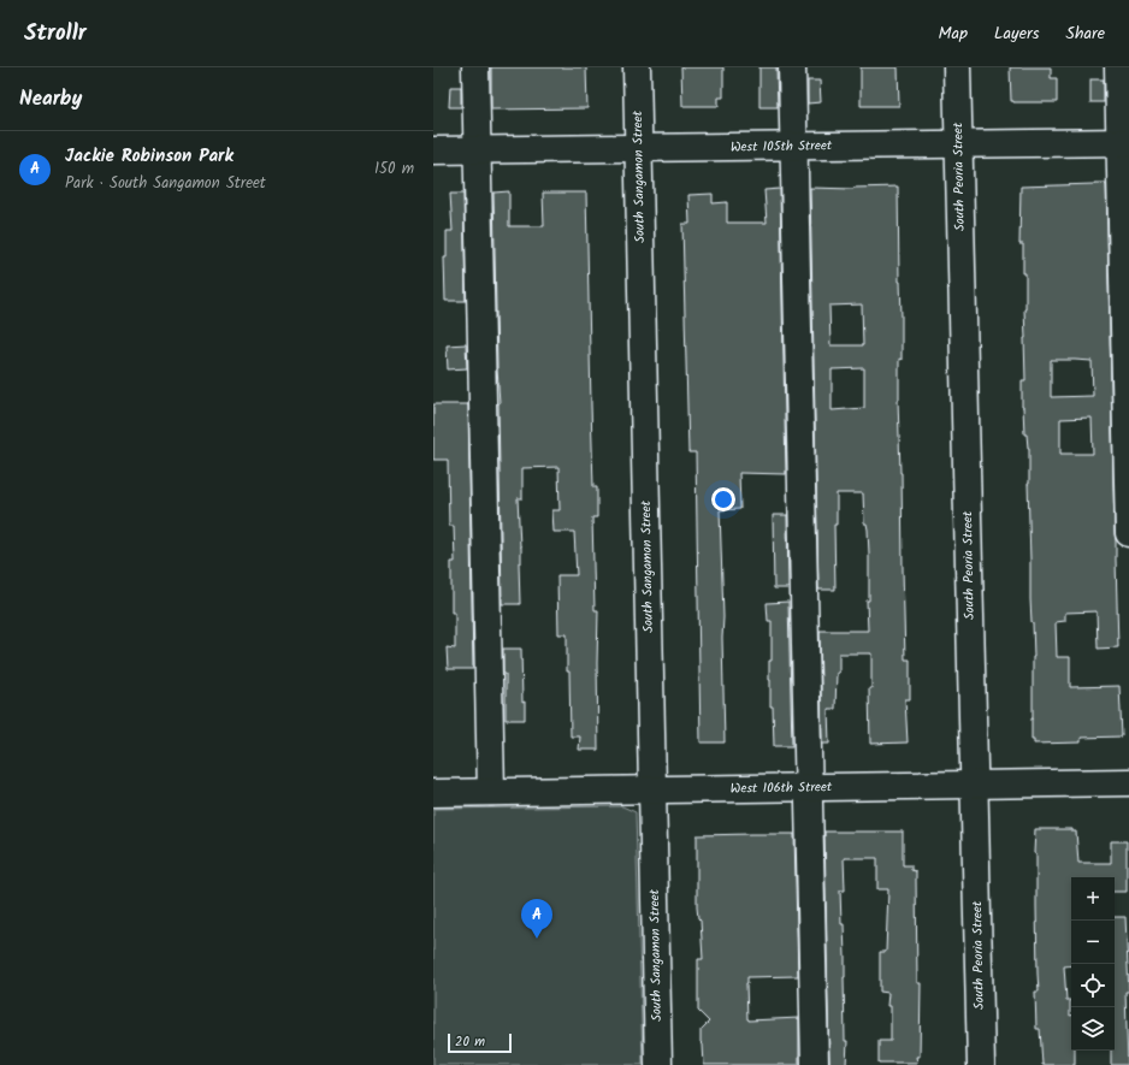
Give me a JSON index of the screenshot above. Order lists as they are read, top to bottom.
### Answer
{
  "streets": {
    "street": [
      "West 105th Street",
      "South Sangamon Street",
      "South Peoria Street",
      "West 106th Street"
    ]
  },
  "crossings": [
    ["West 105th Street", "South Sangamon Street"],
    ["West 105th Street", "South Peoria Street"],
    ["South Sangamon Street", "West 106th Street"],
    ["South Peoria Street", "West 106th Street"]
  ],
  "scale_bar": "20 m",
  "page": {
    "header": "Strollr",
    "nav": ["Map", "Layers", "Share"],
    "heading": "Nearby",
    "list": [
      {
        "mark": "A",
        "name": "Jackie Robinson Park",
        "note": "Park · South Sangamon Street",
        "value": "150 m"
      }
    ],
    "map_buttons": ["+", "−"],
    "pins": "A",
    "scale": "20 m"
  }
}
